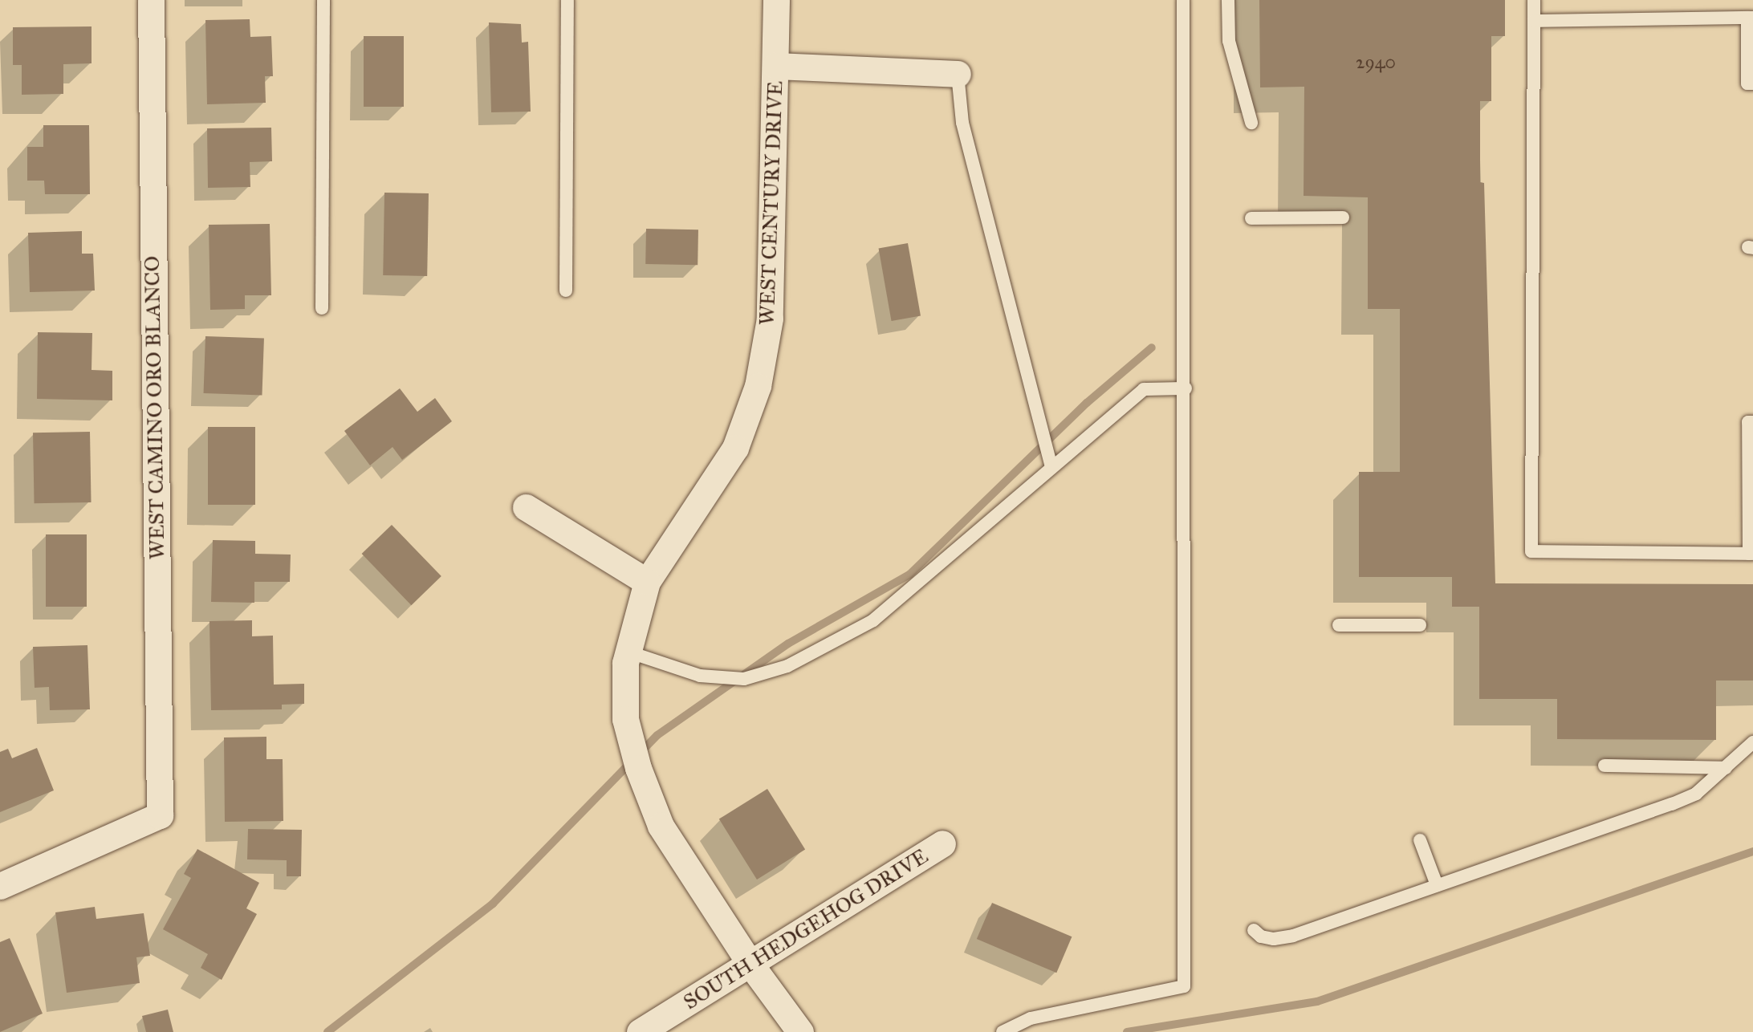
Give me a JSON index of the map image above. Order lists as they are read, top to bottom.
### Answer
{
  "streets": {
    "street": ["WEST CENTURY DRIVE", "WEST CAMINO ORO BLANCO", "SOUTH HEDGEHOG DRIVE"]
  },
  "crossings": [
    ["WEST CENTURY DRIVE", "SOUTH HEDGEHOG DRIVE"]
  ],
  "house_numbers": ["2940"]
}
